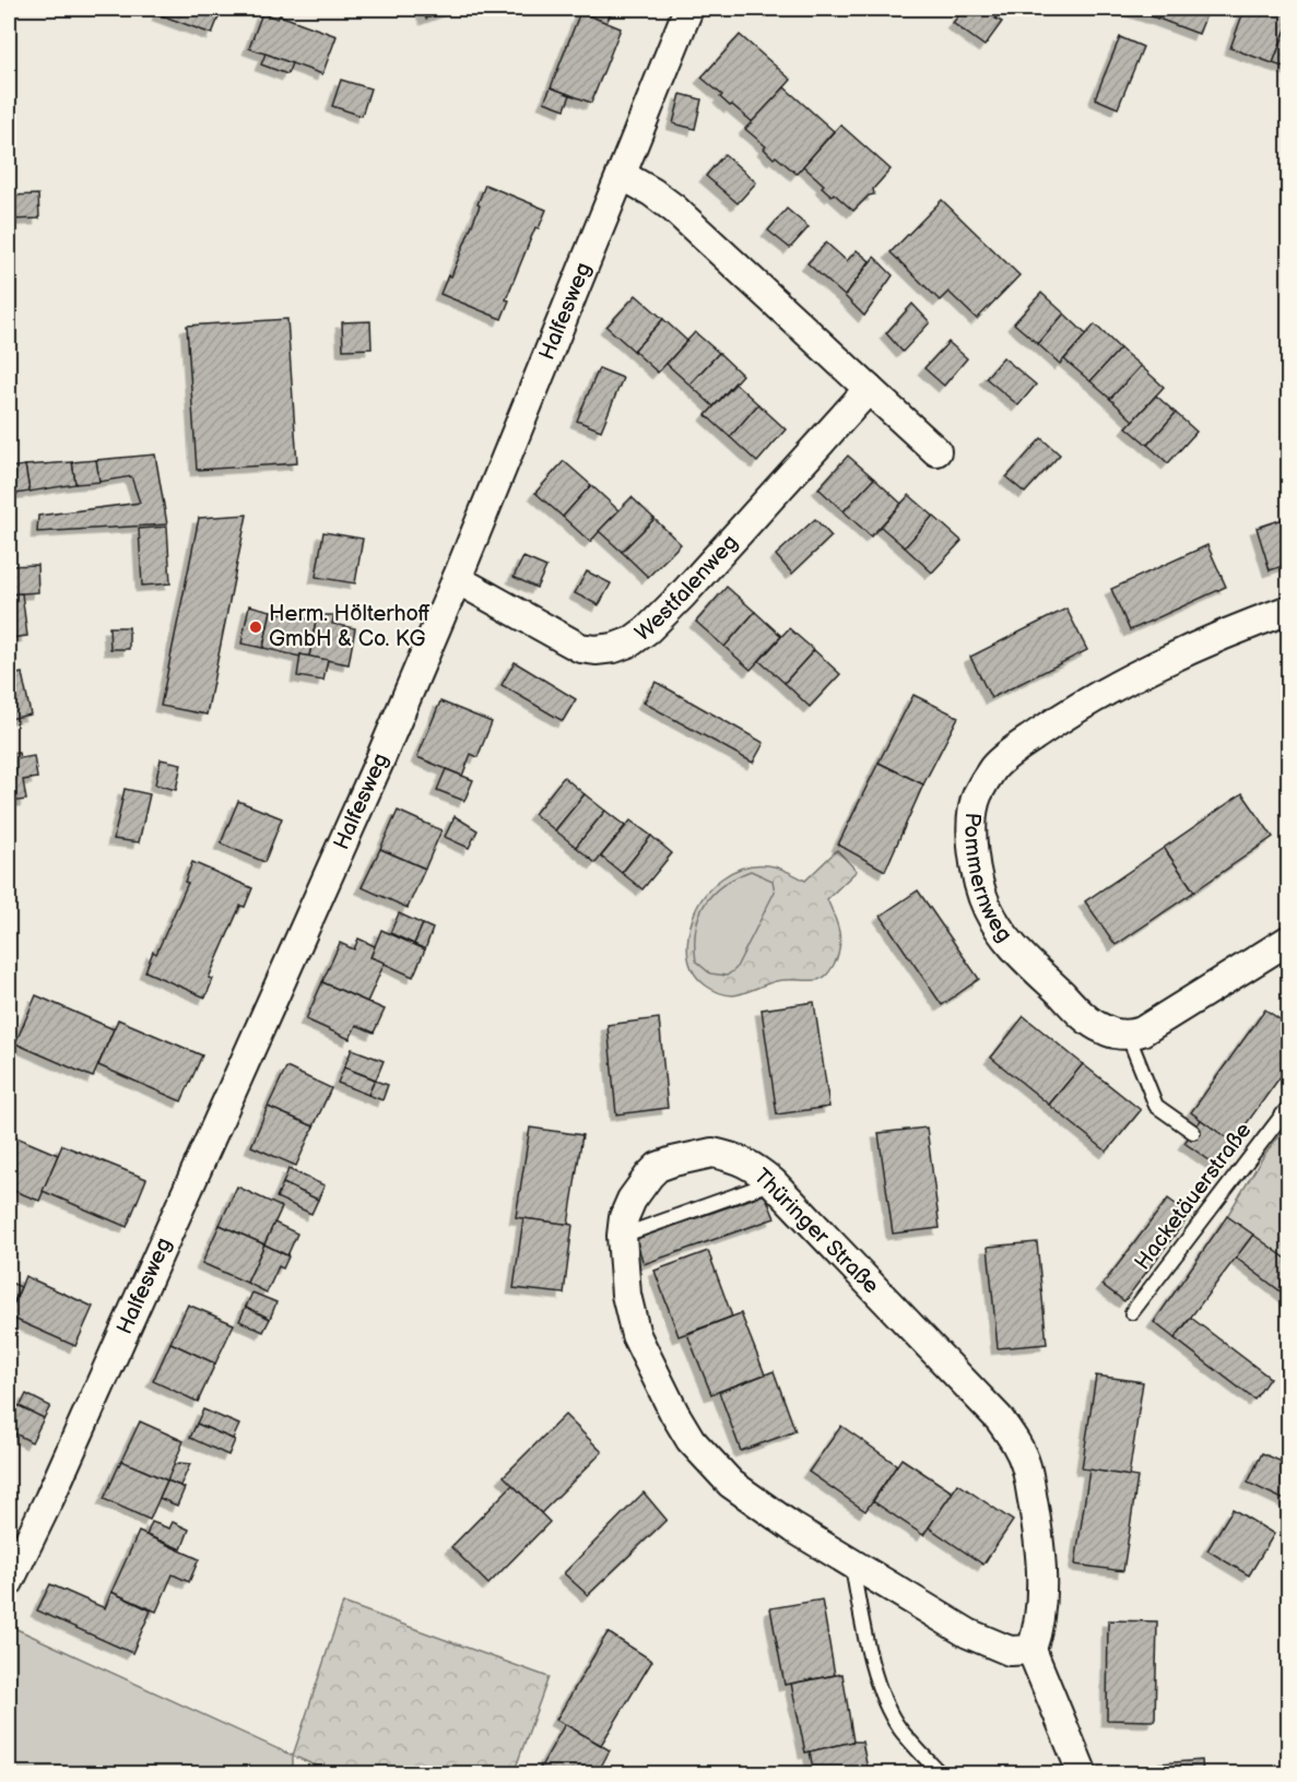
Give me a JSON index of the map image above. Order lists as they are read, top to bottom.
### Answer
{
  "streets": {
    "street": [
      "Halfesweg",
      "Westfalenweg",
      "Pommernweg",
      "Thüringer Straße"
    ],
    "lane": ["Hacketäuerstraße"]
  },
  "crossings": [
    ["Halfesweg", "Westfalenweg"]
  ],
  "places": ["Herm. Hölterhoff GmbH & Co. KG"]
}
